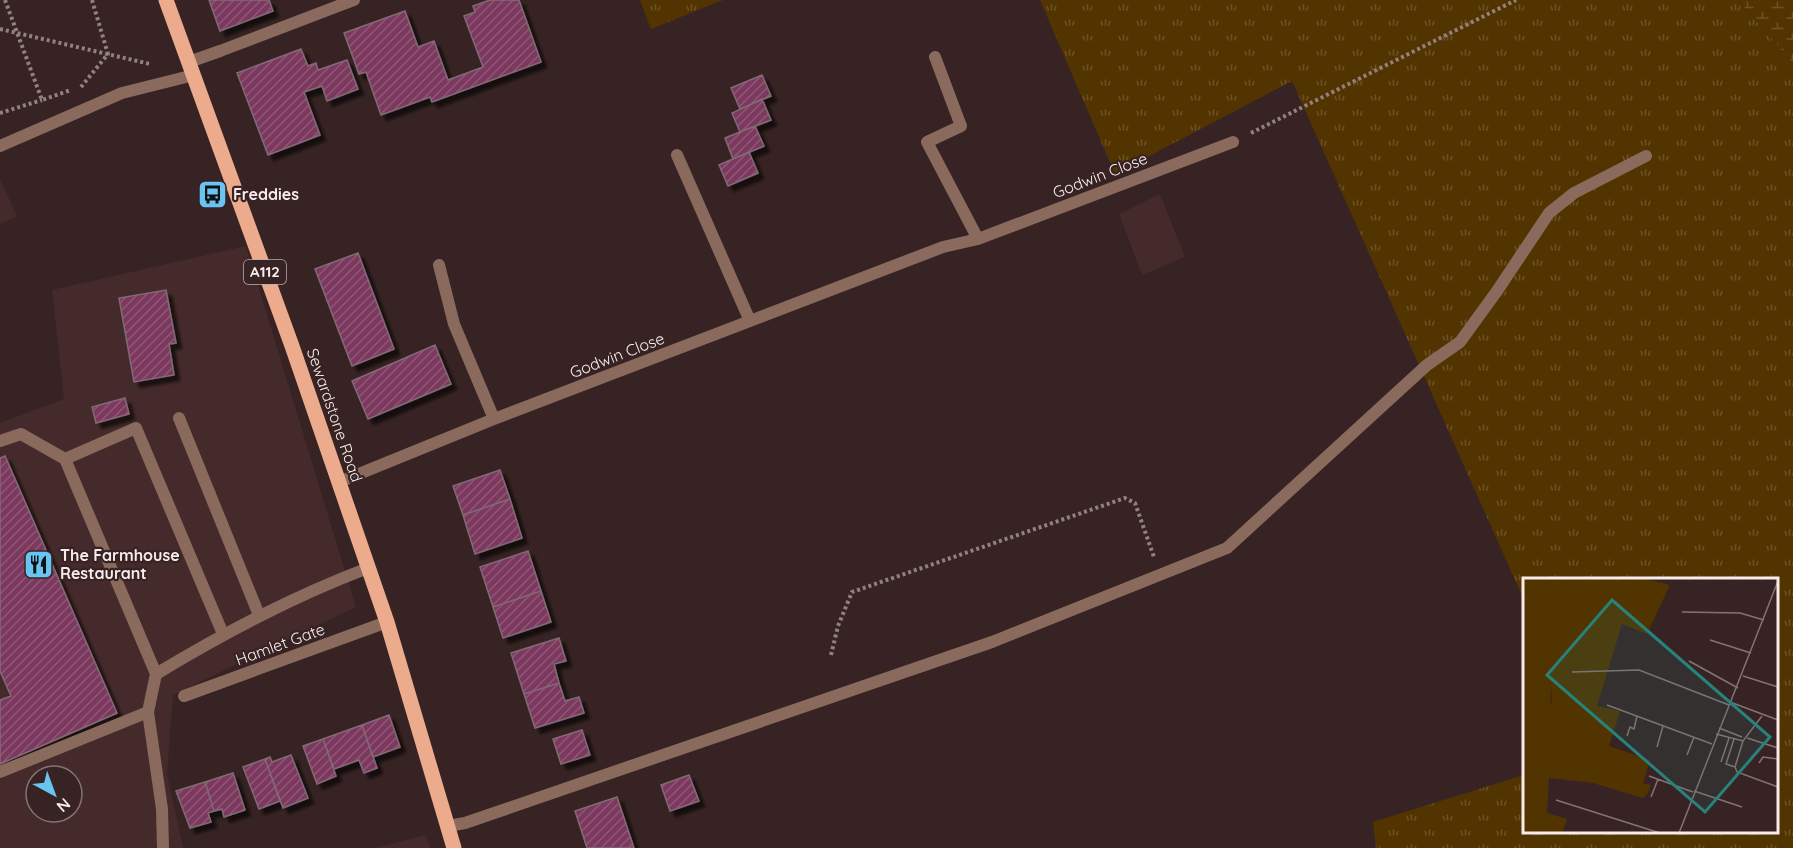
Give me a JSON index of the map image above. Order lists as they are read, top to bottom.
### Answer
{
  "streets": {
    "main road": ["A112", "Sewardstone Road"],
    "street": ["Godwin Close", "Hamlet Gate"]
  },
  "crossings": [
    ["Godwin Close", "Sewardstone Road"],
    ["Sewardstone Road", "Hamlet Gate"]
  ],
  "places": {
    "bus stop": ["Freddies"],
    "restaurant": ["The Farmhouse Restaurant"]
  },
  "north": "bottom right"
}
